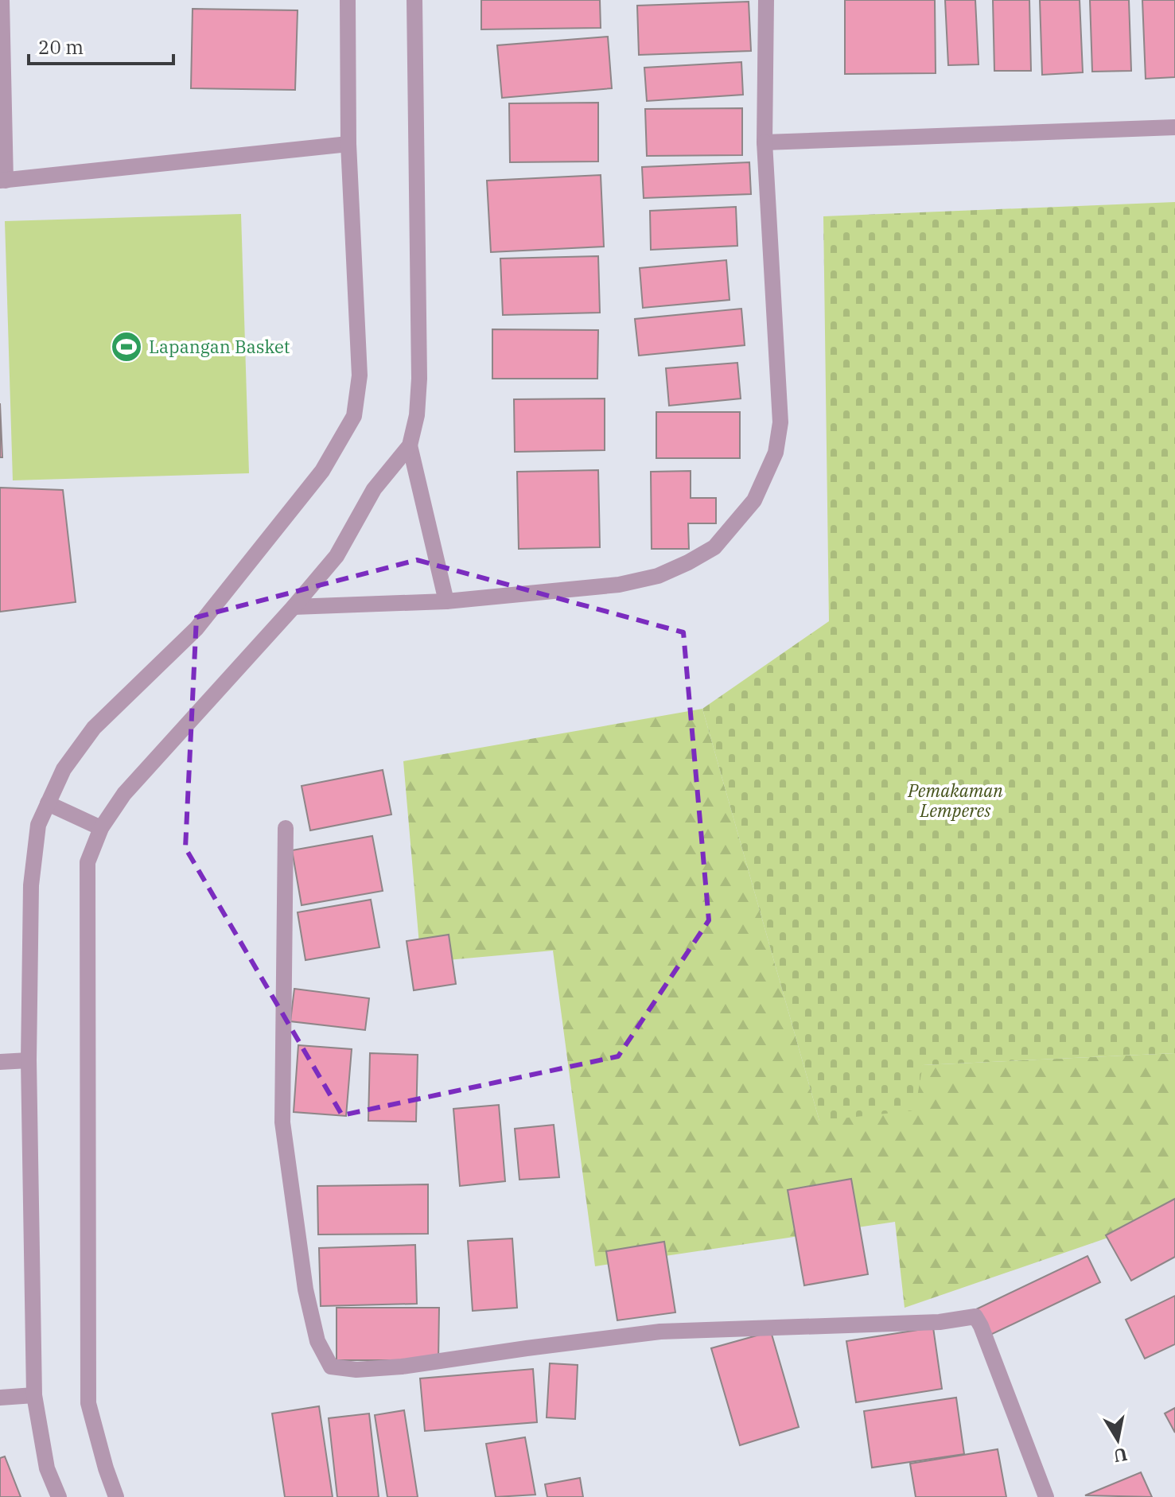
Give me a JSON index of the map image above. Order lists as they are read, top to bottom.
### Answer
{
  "parks": ["Pemakaman Lemperes"],
  "places": {
    "sports": ["Lapangan Basket"]
  },
  "scale_bar": "20 m",
  "north": "bottom"
}
